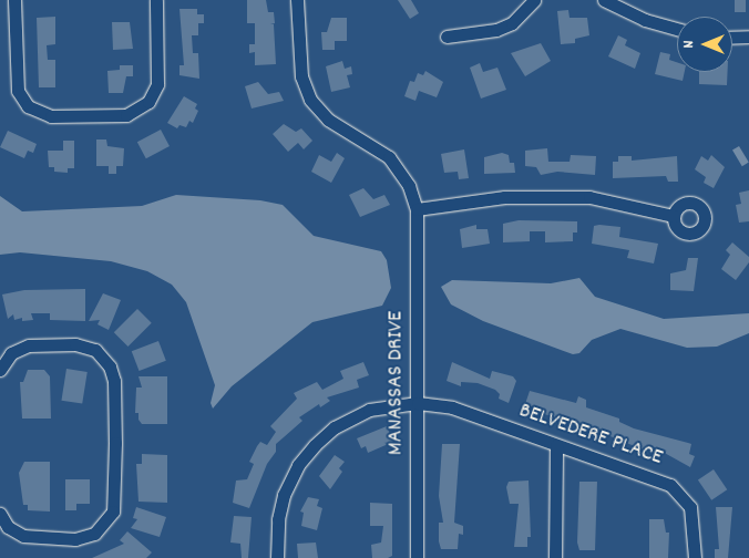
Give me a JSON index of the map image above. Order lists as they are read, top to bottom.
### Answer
{
  "streets": {
    "street": ["MANASSAS DRIVE", "BELVEDERE PLACE"]
  },
  "crossings": [
    ["MANASSAS DRIVE", "BELVEDERE PLACE"]
  ],
  "north": "left"
}
